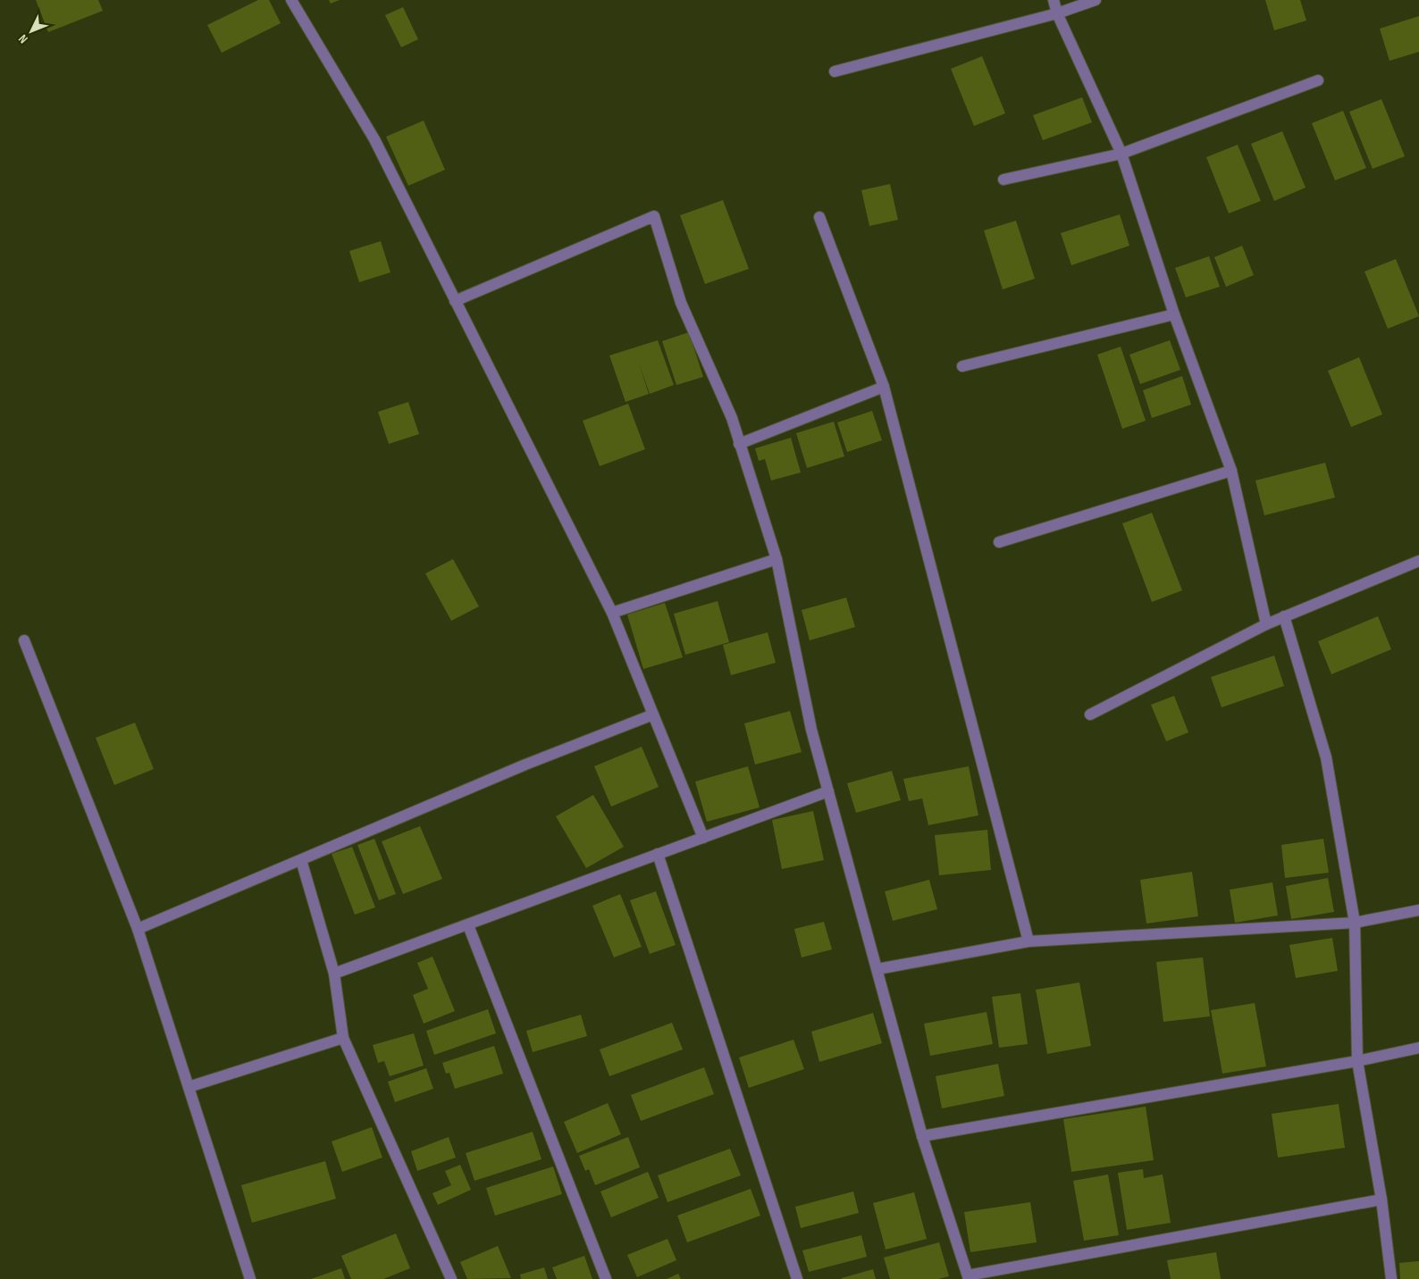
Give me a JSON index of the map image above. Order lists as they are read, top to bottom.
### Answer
{
  "north": "bottom left"
}
